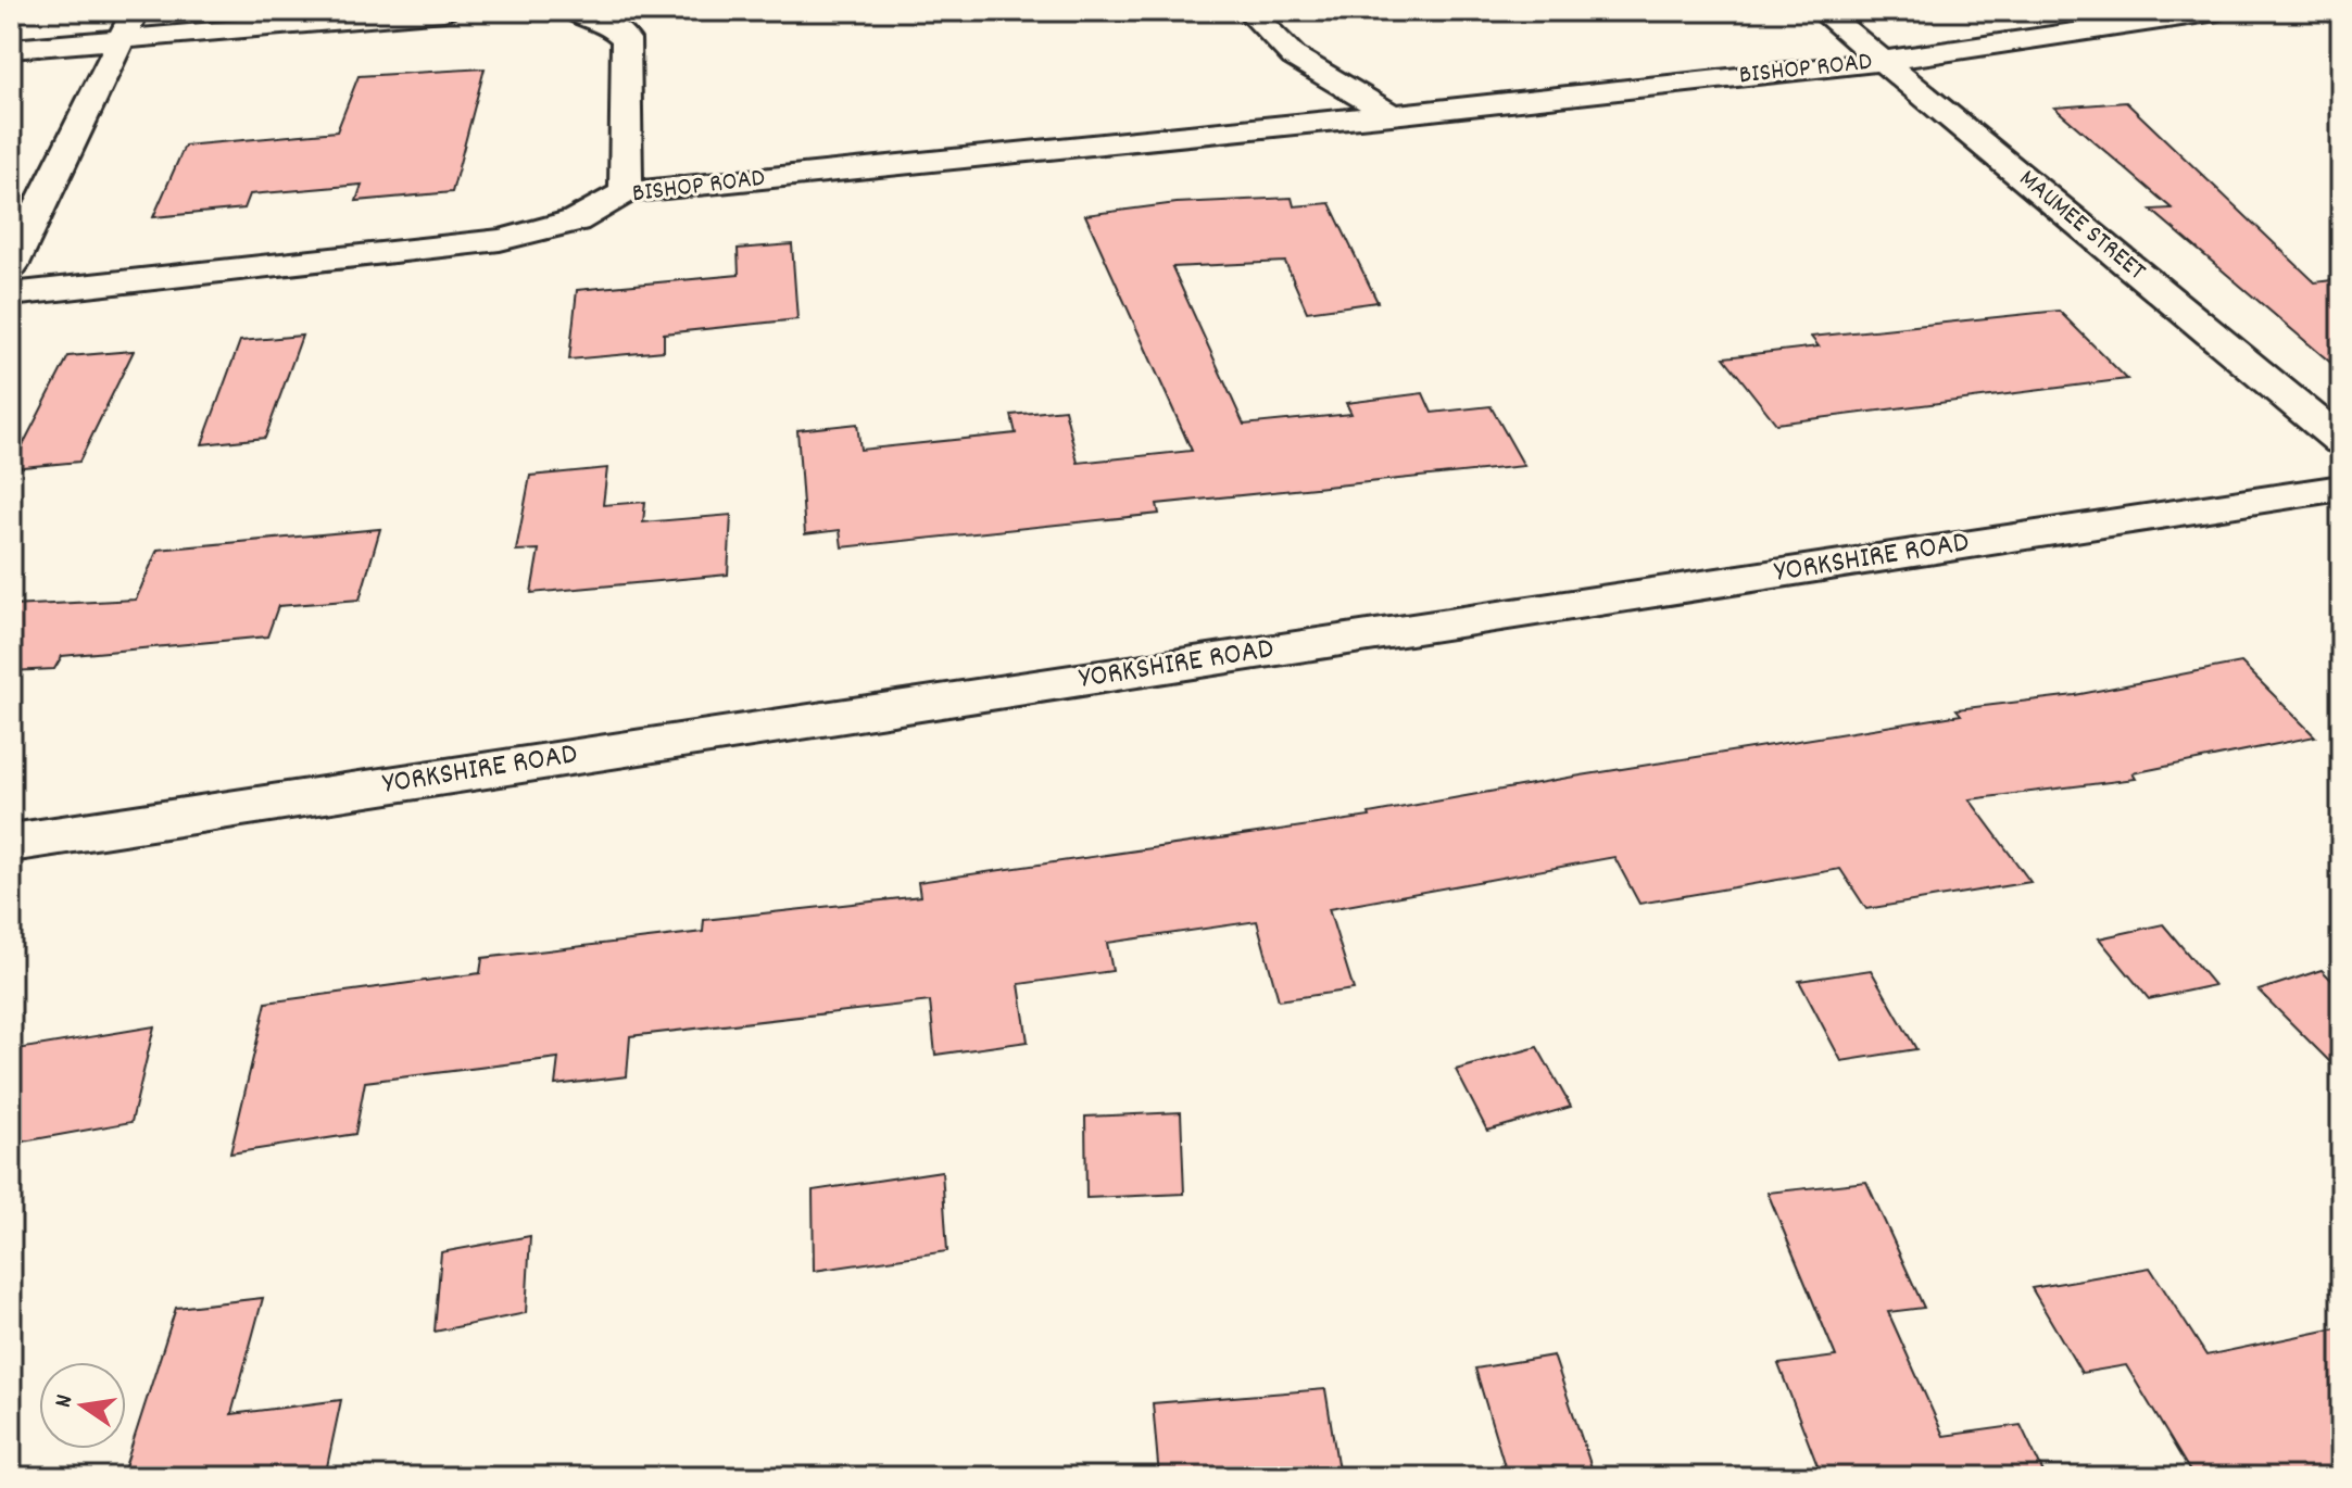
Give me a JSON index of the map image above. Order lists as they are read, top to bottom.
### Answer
{
  "streets": {
    "street": ["BISHOP ROAD", "MAUMEE STREET", "YORKSHIRE ROAD"]
  },
  "crossings": [
    ["BISHOP ROAD", "MAUMEE STREET"]
  ],
  "north": "left"
}
